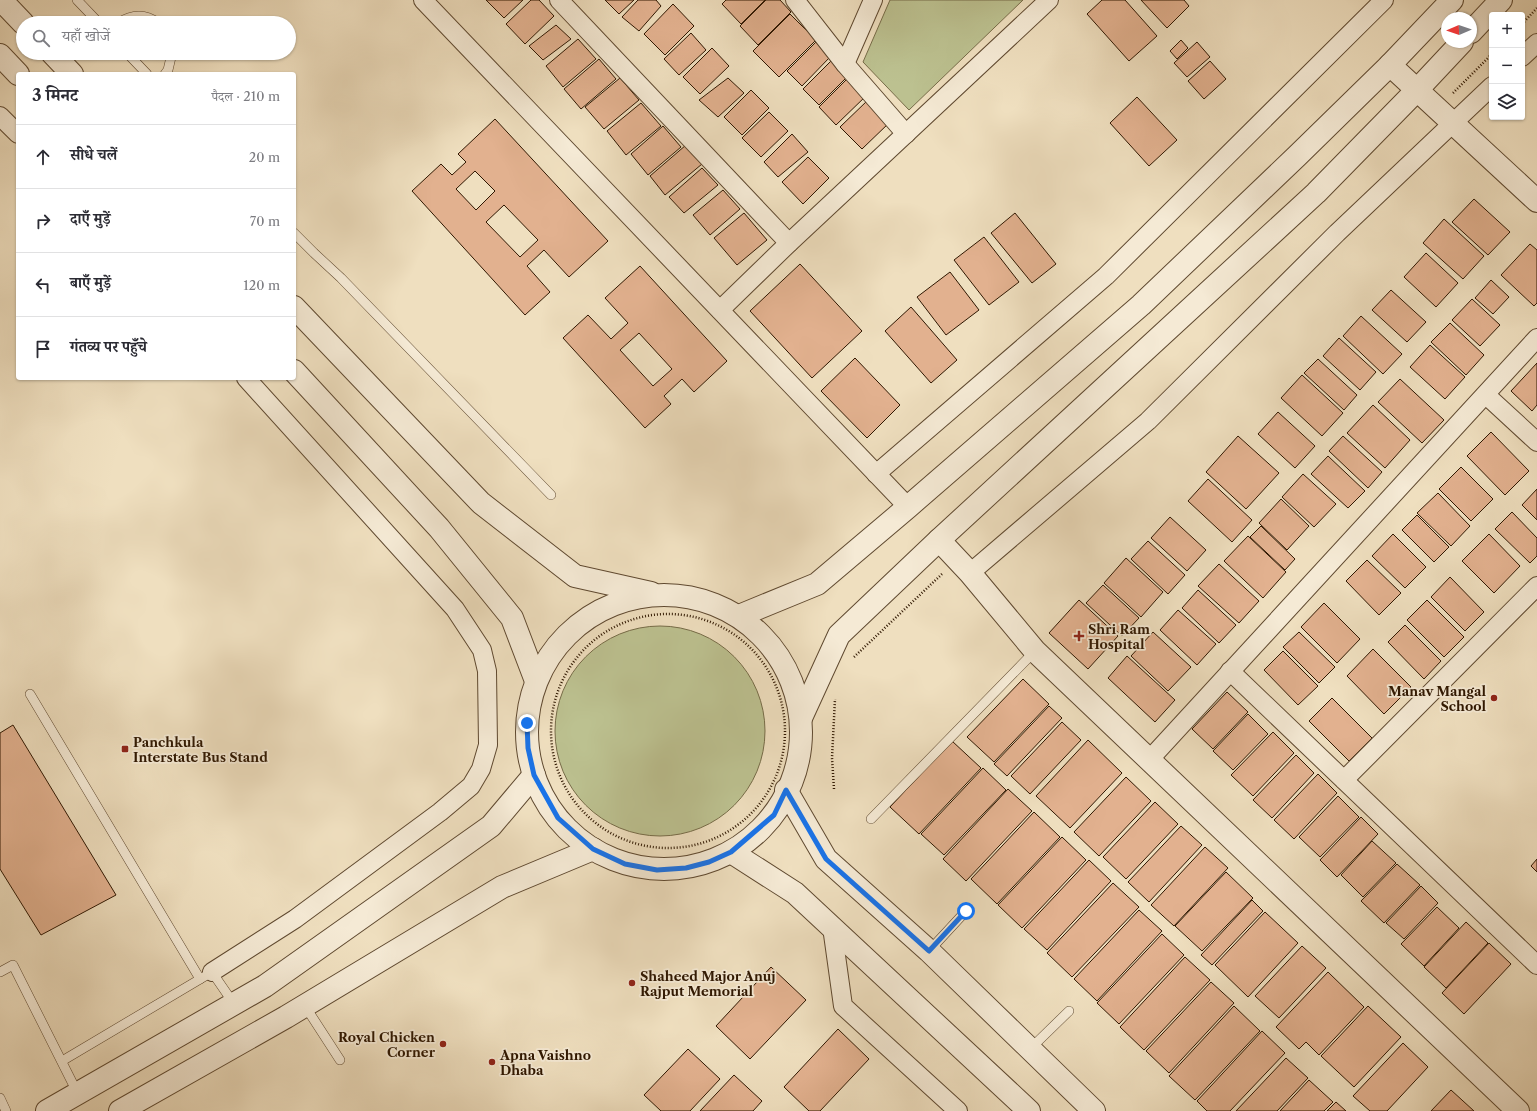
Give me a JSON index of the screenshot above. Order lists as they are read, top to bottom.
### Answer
{
  "places": {
    "health": ["Shri Ram Hospital"],
    "other": [
      "Manav Mangal School",
      "Shaheed Major Anuj Rajput Memorial",
      "Royal Chicken Corner",
      "Apna Vaishno Dhaba"
    ],
    "transit": ["Panchkula Interstate Bus Stand"]
  },
  "north": "left",
  "page": {
    "map_buttons": ["+", "−"],
    "search": "यहाँ खोजें",
    "heading": ["3 मिनट", "पैदल · 210 m"],
    "list": [
      ["सीधे चलें", "20 m"],
      ["दाएँ मुड़ें", "70 m"],
      ["बाएँ मुड़ें", "120 m"],
      "गंतव्य पर पहुँचे"
    ]
  }
}
